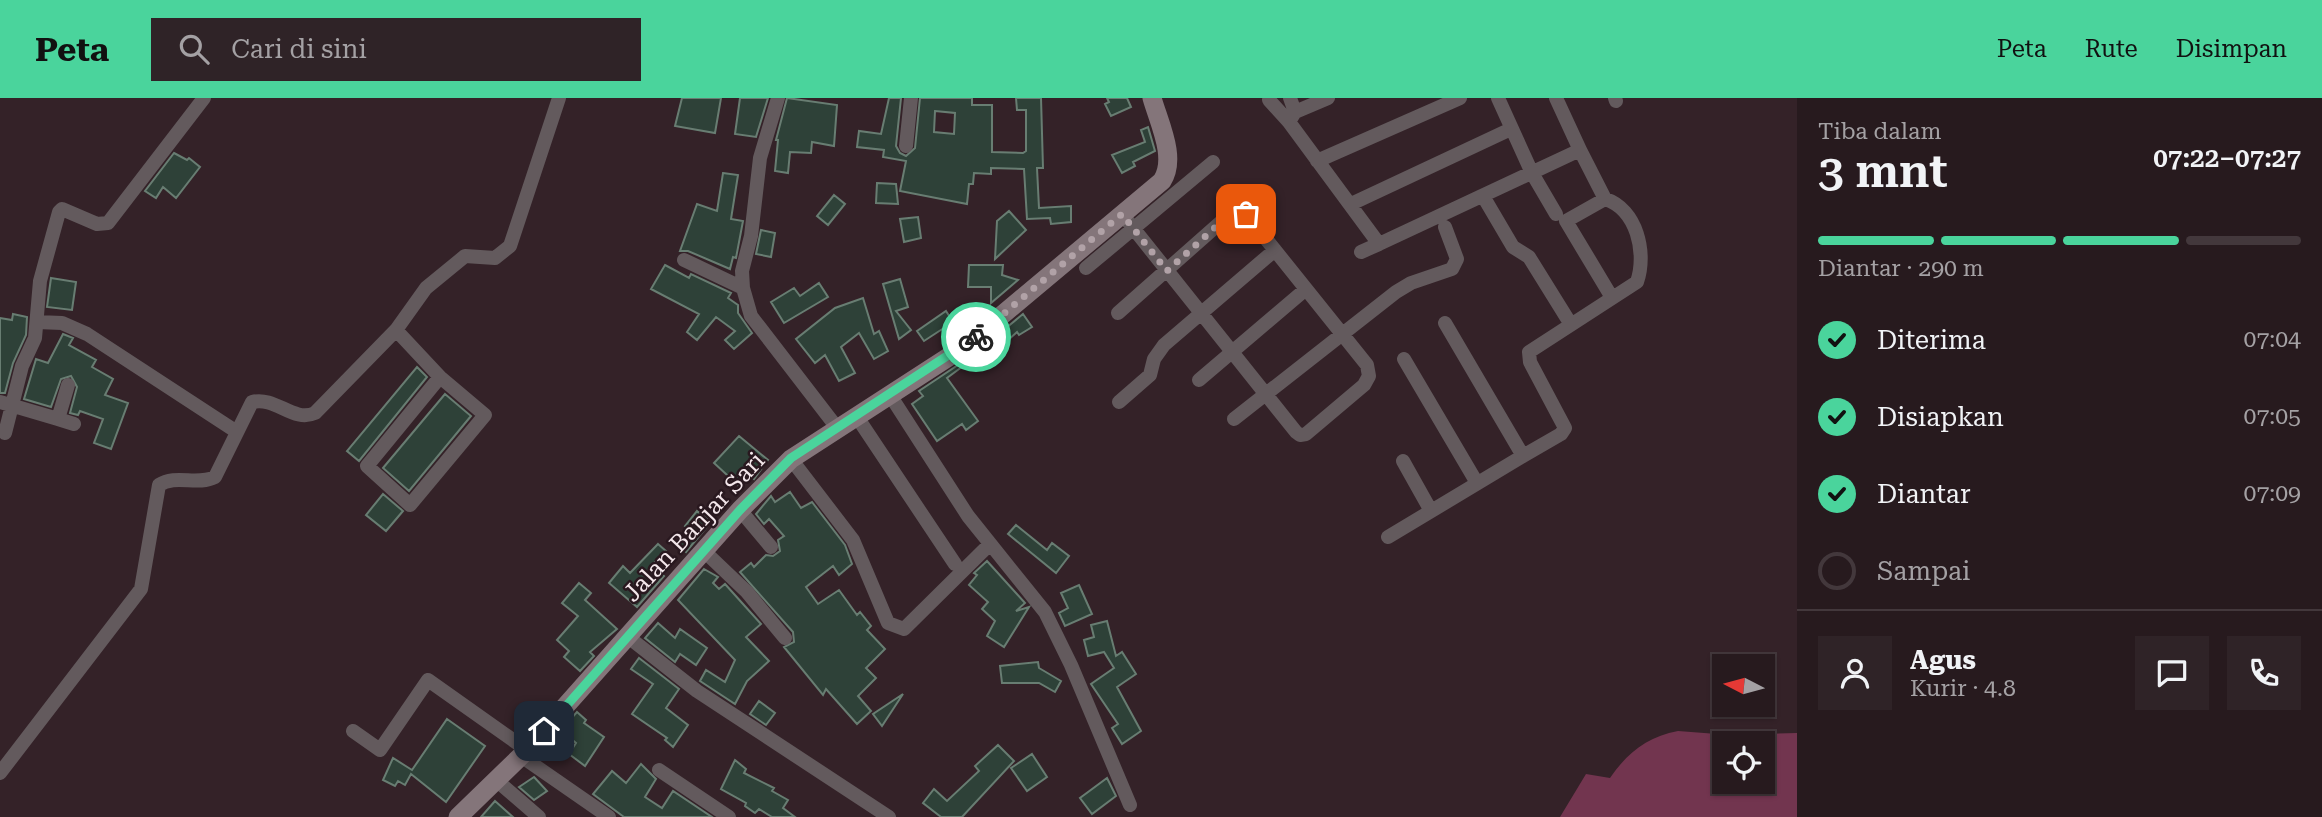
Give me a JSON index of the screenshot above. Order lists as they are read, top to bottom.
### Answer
{
  "streets": {
    "street": ["Jalan Banjar Sari"]
  },
  "north": "left",
  "page": {
    "header": "Peta",
    "search": "Cari di sini",
    "nav": ["Peta", "Rute", "Disimpan"],
    "heading": ["3 mnt", "Tiba dalam", "07:22–07:27"],
    "panel": ["Agus", "Kurir · 4.8"],
    "bar": "Diantar · 290 m",
    "list": [
      ["Diterima", "07:04"],
      ["Disiapkan", "07:05"],
      ["Diantar", "07:09"],
      "Sampai"
    ]
  }
}
